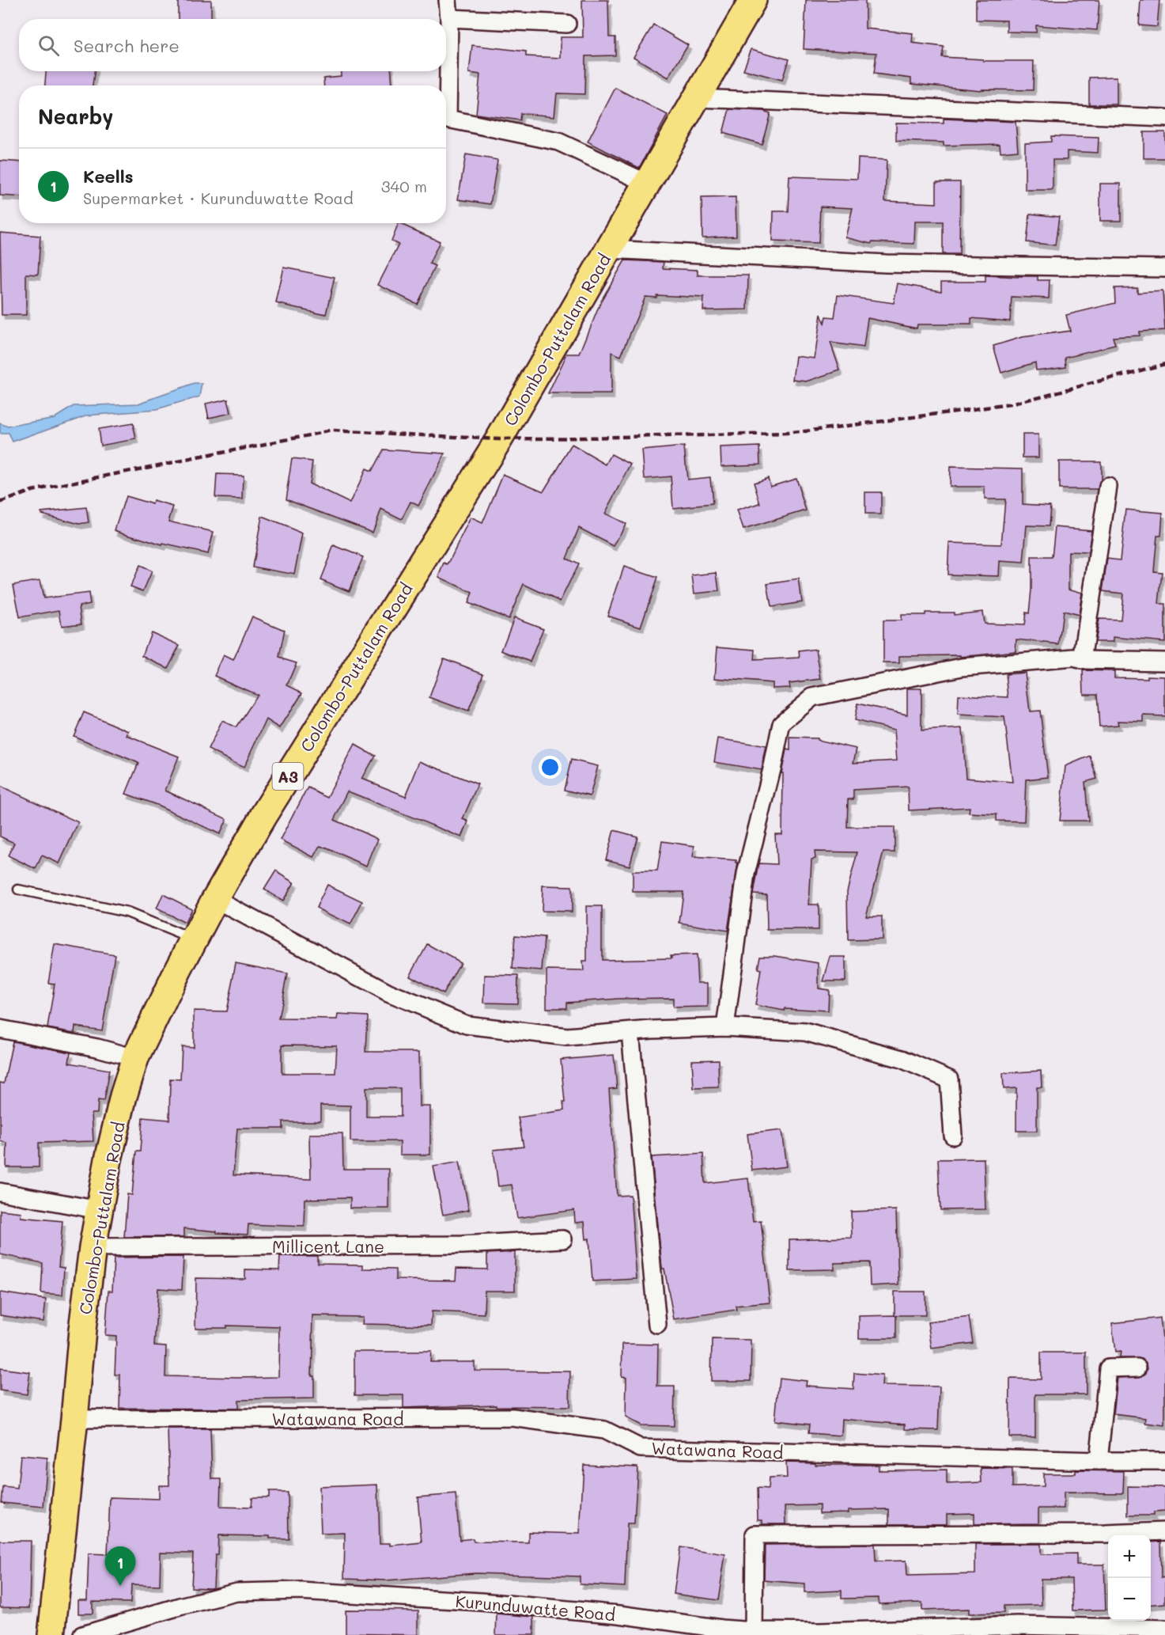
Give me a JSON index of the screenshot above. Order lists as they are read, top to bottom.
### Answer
{
  "streets": {
    "highway": ["Colombo-Puttalam Road", "A3"],
    "street": ["Millicent Lane", "Watawana Road", "Kurunduwatte Road"]
  },
  "crossings": [
    ["Colombo-Puttalam Road", "Millicent Lane"],
    ["Colombo-Puttalam Road", "Watawana Road"]
  ],
  "page": {
    "search": "Search here",
    "heading": "Nearby",
    "list": [
      {
        "mark": "1",
        "name": "Keells",
        "note": "Supermarket · Kurunduwatte Road",
        "value": "340 m"
      }
    ],
    "map_buttons": ["+", "−"],
    "pins": "1"
  }
}
